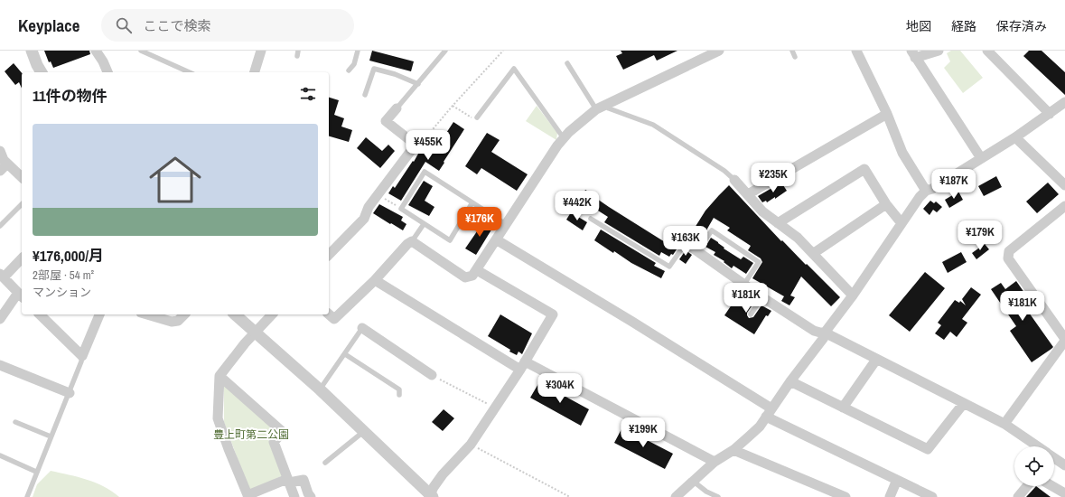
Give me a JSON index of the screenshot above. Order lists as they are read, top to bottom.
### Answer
{
  "parks": ["豊上町第二公園"],
  "page": {
    "header": "Keyplace",
    "search": "ここで検索",
    "nav": ["地図", "経路", "保存済み"],
    "heading": "11件の物件",
    "list": [
      {
        "name": "¥176,000/月",
        "note": "2部屋 · 54 m² · マンション"
      }
    ],
    "price": [
      "¥455K",
      "¥235K",
      "¥187K",
      "¥442K",
      "¥176K",
      "¥179K",
      "¥163K",
      "¥181K",
      "¥181K",
      "¥304K",
      "¥199K"
    ]
  }
}
